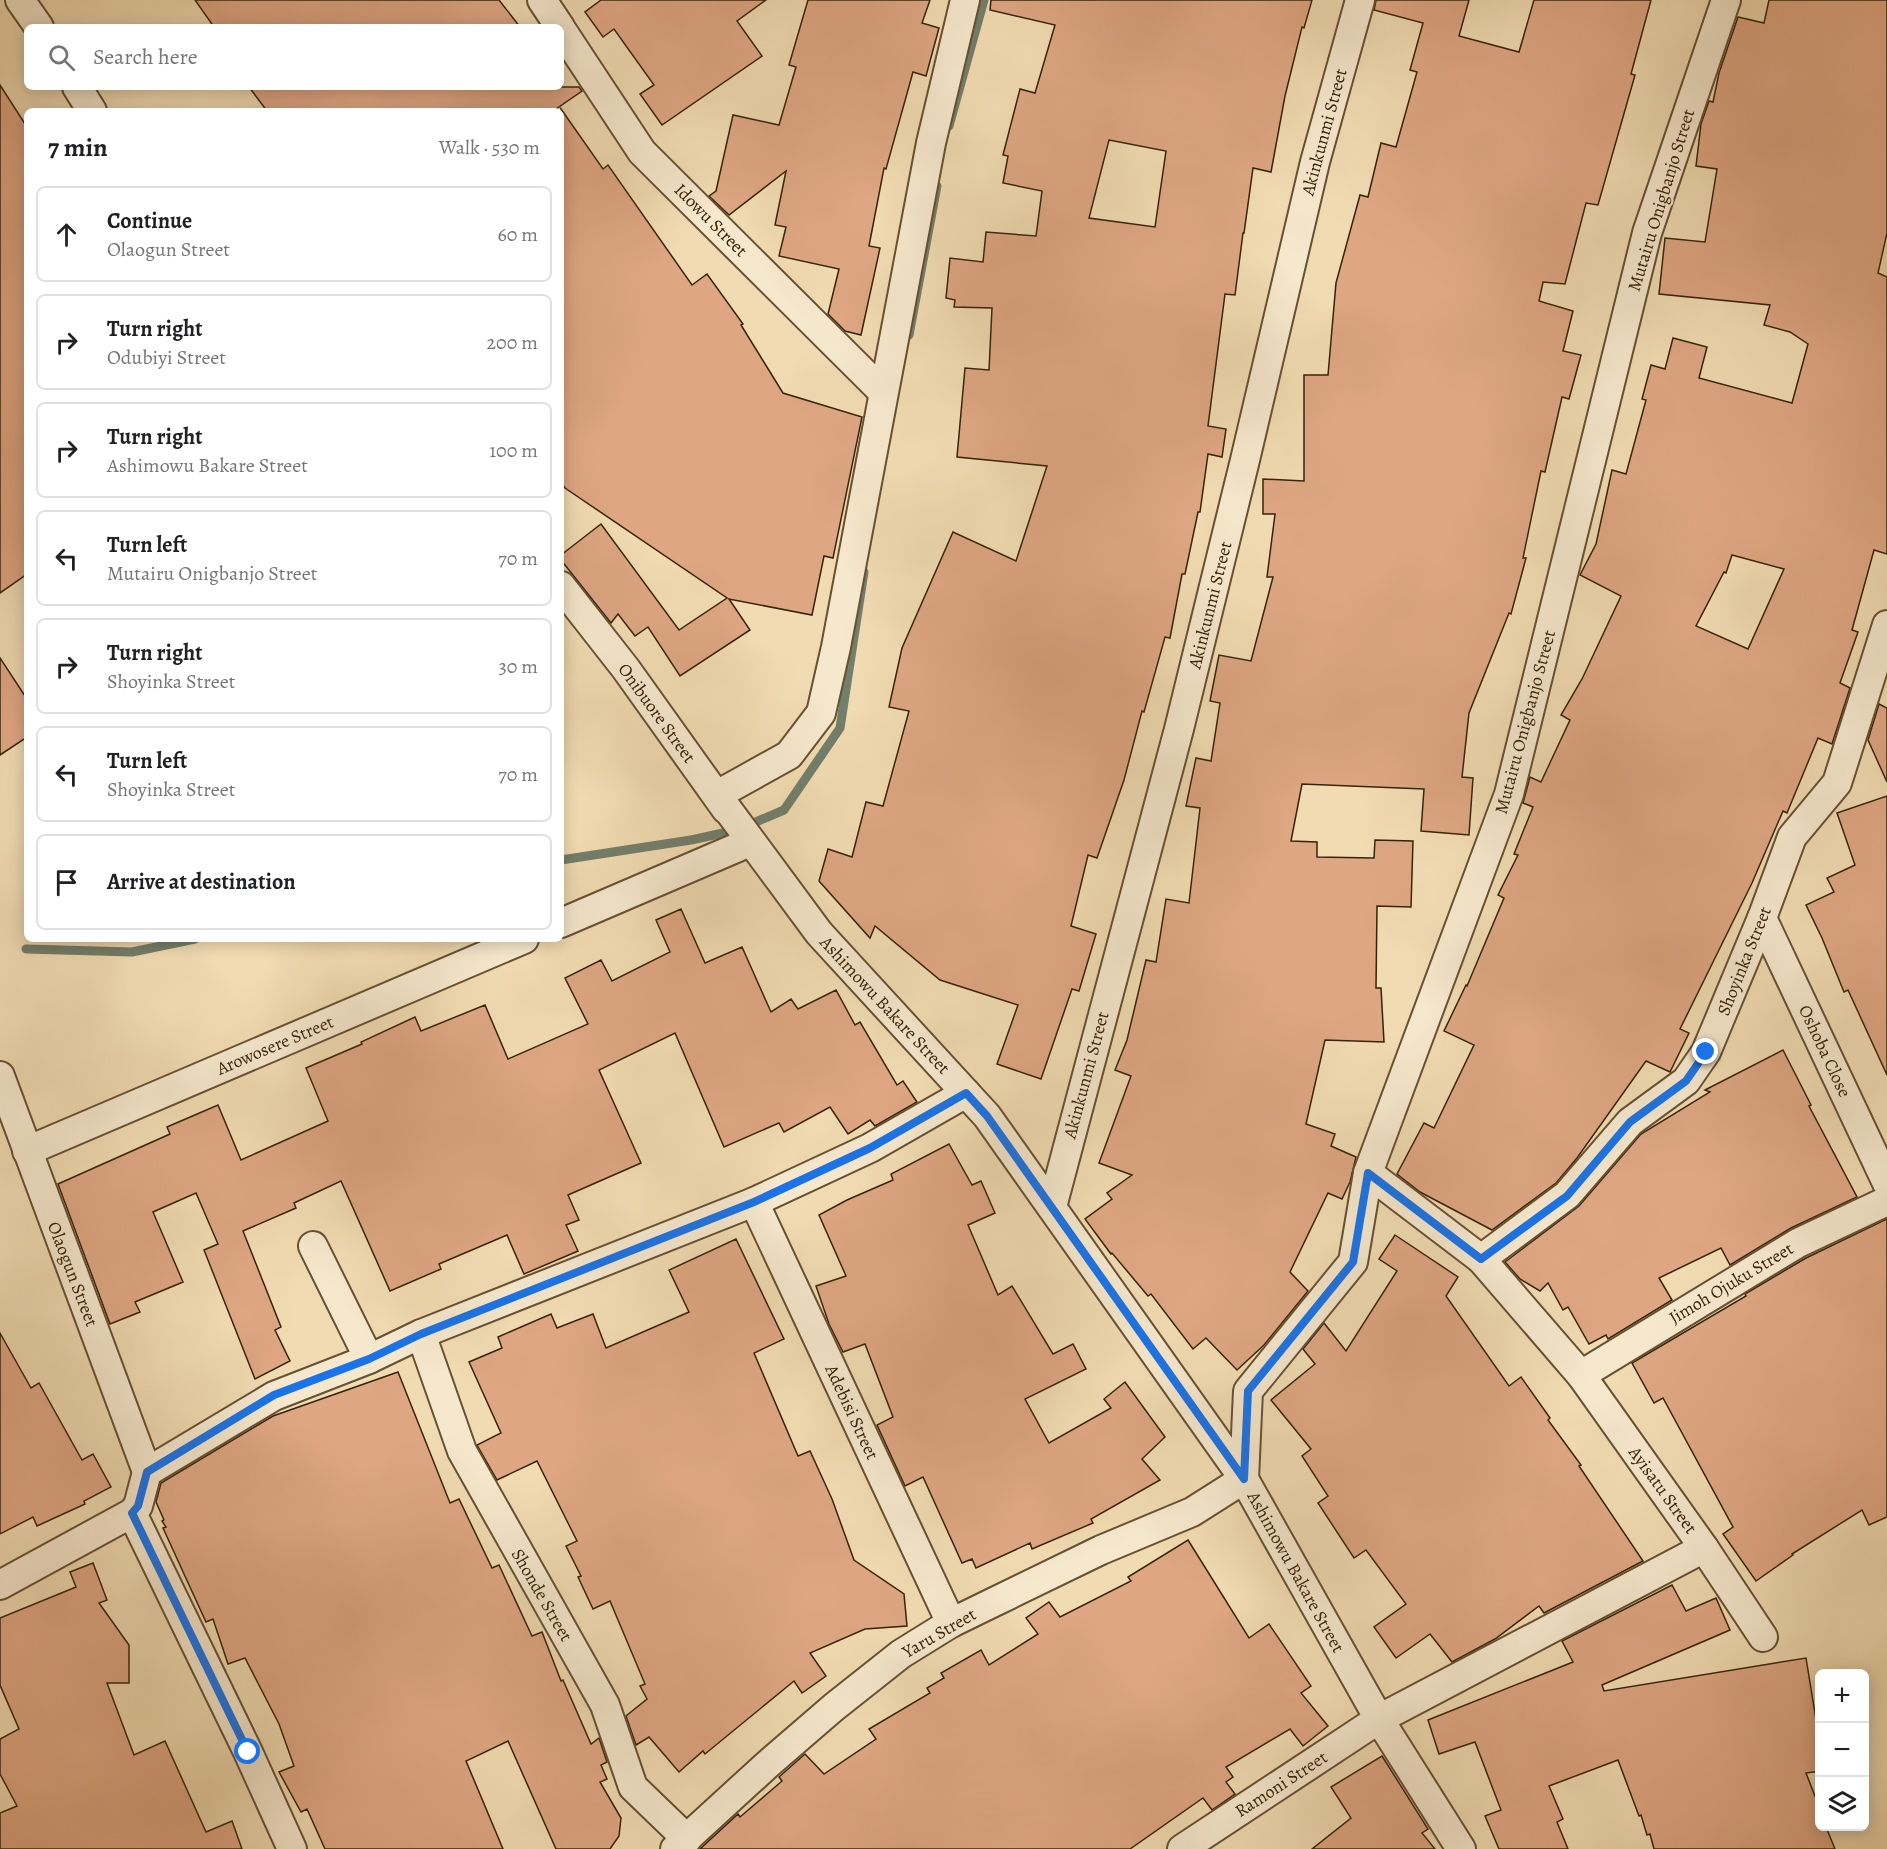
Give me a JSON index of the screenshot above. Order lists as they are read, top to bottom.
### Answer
{
  "streets": {
    "street": [
      "Akinkunmi Street",
      "Mutairu Onigbanjo Street",
      "Idowu Street",
      "Onibuore Street",
      "Shoyinka Street",
      "Ashimowu Bakare Street",
      "Arowosere Street",
      "Oshoba Close",
      "Olaogun Street",
      "Jimoh Ojuku Street",
      "Adebisi Street",
      "Ayisatu Street",
      "Shonde Street",
      "Yaru Street",
      "Ramoni Street"
    ]
  },
  "crossings": [
    ["Akinkunmi Street", "Ashimowu Bakare Street"],
    ["Mutairu Onigbanjo Street", "Ashimowu Bakare Street"],
    ["Mutairu Onigbanjo Street", "Yaru Street"],
    ["Onibuore Street", "Ashimowu Bakare Street"],
    ["Shoyinka Street", "Oshoba Close"],
    ["Shoyinka Street", "Ayisatu Street"],
    ["Ashimowu Bakare Street", "Ayisatu Street"],
    ["Ashimowu Bakare Street", "Yaru Street"],
    ["Ashimowu Bakare Street", "Ramoni Street"],
    ["Arowosere Street", "Olaogun Street"],
    ["Jimoh Ojuku Street", "Ayisatu Street"],
    ["Adebisi Street", "Yaru Street"],
    ["Ayisatu Street", "Ramoni Street"],
    ["Shonde Street", "Yaru Street"]
  ],
  "page": {
    "search": "Search here",
    "heading": ["7 min", "Walk · 530 m"],
    "list": [
      ["Continue", "Olaogun Street", "60 m"],
      ["Turn right", "Odubiyi Street", "200 m"],
      ["Turn right", "Ashimowu Bakare Street", "100 m"],
      ["Turn left", "Mutairu Onigbanjo Street", "70 m"],
      ["Turn right", "Shoyinka Street", "30 m"],
      ["Turn left", "Shoyinka Street", "70 m"],
      "Arrive at destination"
    ],
    "map_buttons": ["+", "−"]
  }
}
